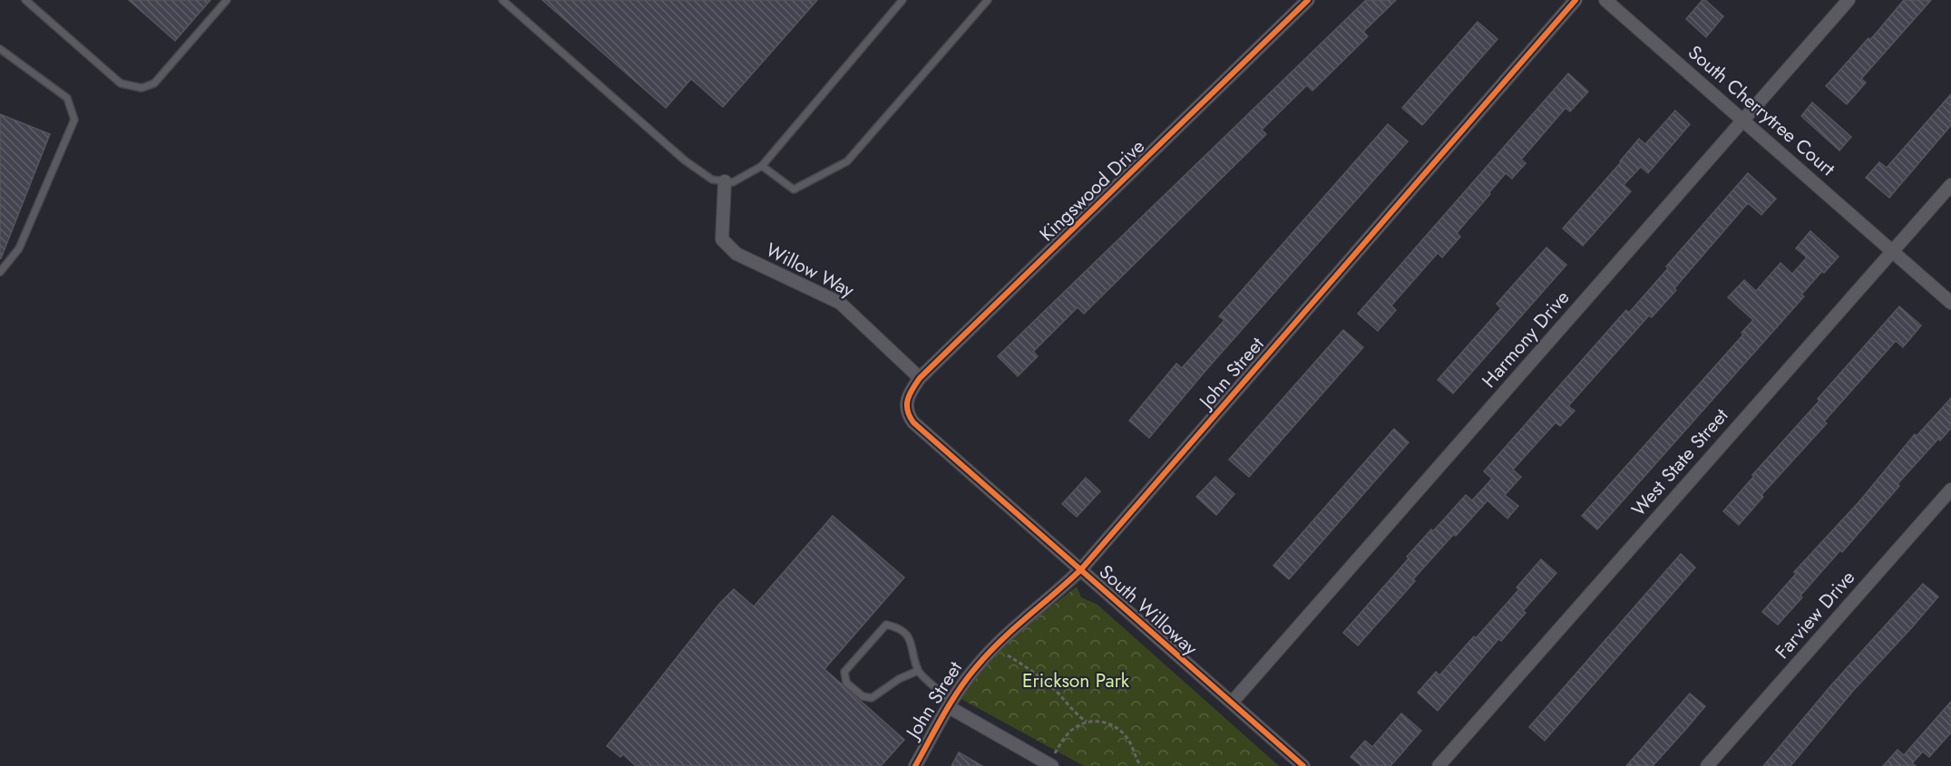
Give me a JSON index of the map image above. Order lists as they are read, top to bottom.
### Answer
{
  "streets": {
    "street": [
      "South Cherrytree Court",
      "Kingswood Drive",
      "Willow Way",
      "Harmony Drive",
      "John Street",
      "West State Street",
      "South Willoway",
      "Farview Drive"
    ]
  },
  "crossings": [
    ["South Cherrytree Court", "Harmony Drive"],
    ["South Cherrytree Court", "West State Street"],
    ["Kingswood Drive", "Willow Way"],
    ["Kingswood Drive", "South Willoway"],
    ["Harmony Drive", "South Willoway"],
    ["John Street", "South Willoway"]
  ],
  "parks": ["Erickson Park"]
}
